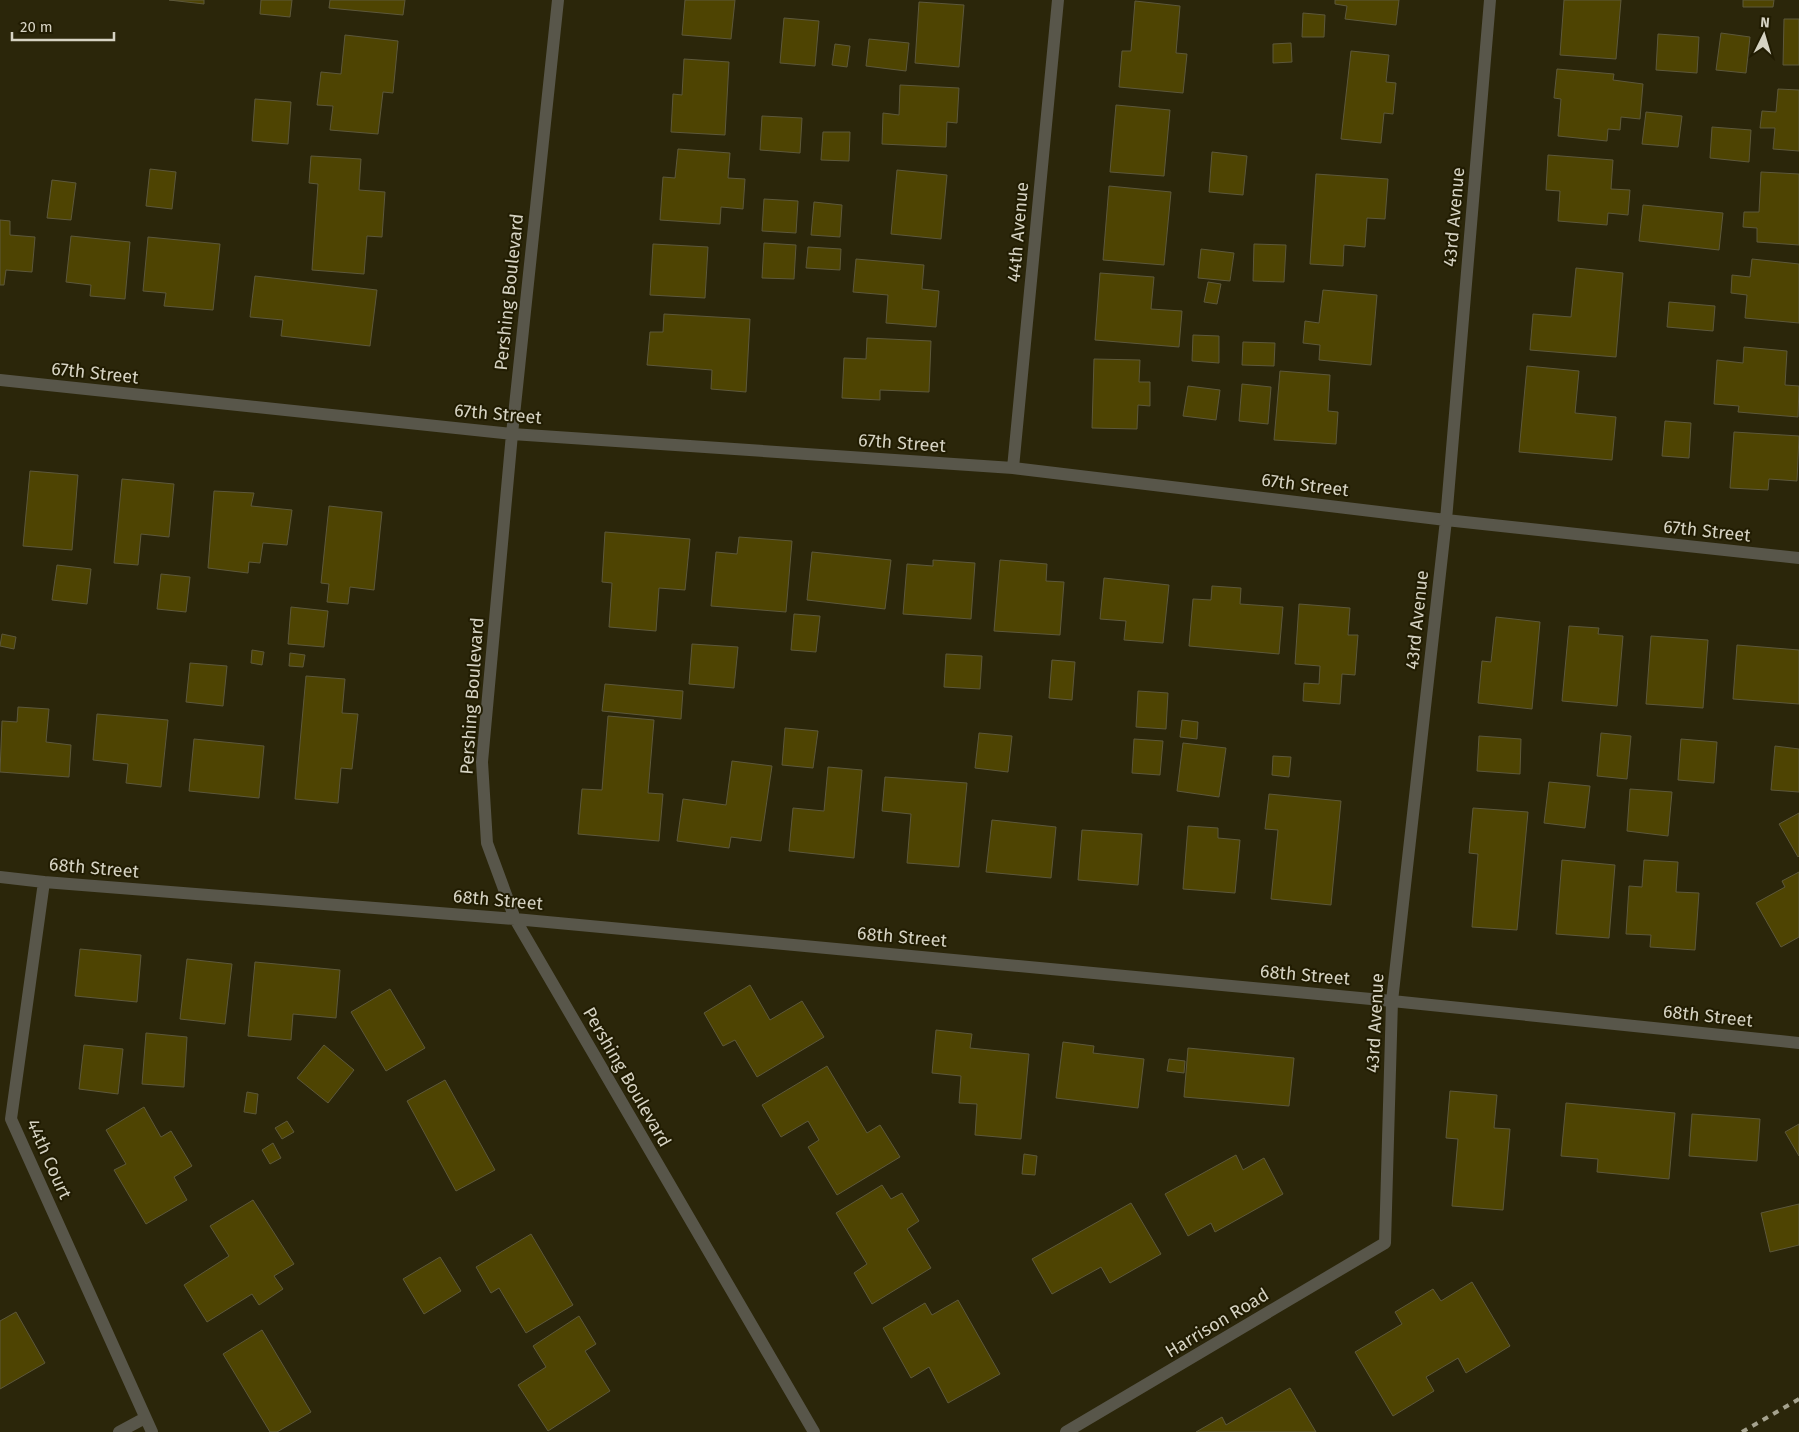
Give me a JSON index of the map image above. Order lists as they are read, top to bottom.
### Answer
{
  "streets": {
    "street": [
      "43rd Avenue",
      "44th Avenue",
      "Pershing Boulevard",
      "67th Street",
      "68th Street",
      "44th Court",
      "Harrison Road"
    ]
  },
  "crossings": [
    ["43rd Avenue", "67th Street"],
    ["43rd Avenue", "68th Street"],
    ["43rd Avenue", "Harrison Road"],
    ["44th Avenue", "67th Street"],
    ["Pershing Boulevard", "67th Street"],
    ["Pershing Boulevard", "68th Street"],
    ["68th Street", "44th Court"]
  ],
  "scale_bar": "20 m",
  "north": "top"
}
